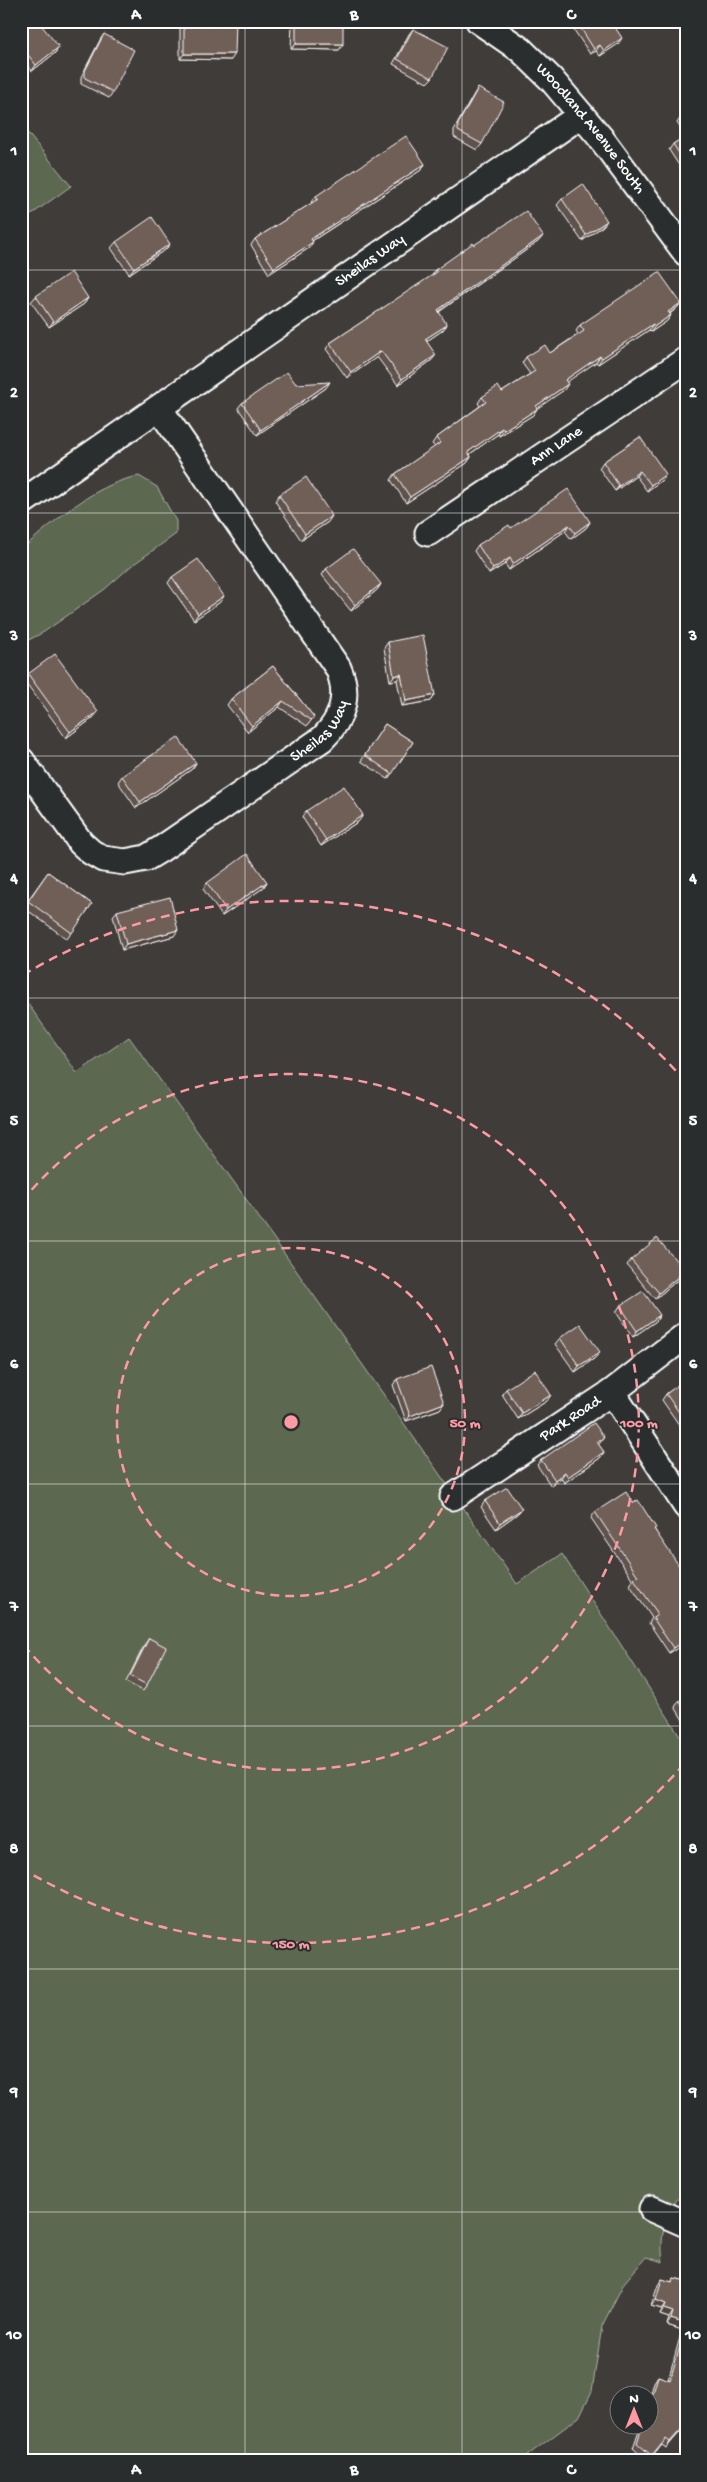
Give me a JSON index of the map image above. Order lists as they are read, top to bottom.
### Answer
{
  "streets": {
    "street": [
      "Woodland Avenue South",
      "Sheilas Way",
      "Ann Lane",
      "Park Road"
    ]
  },
  "crossings": [
    ["Woodland Avenue South", "Sheilas Way"]
  ],
  "north": "top",
  "grid": {
    "columns": ["A", "B", "C"],
    "rows": [
      "1",
      "2",
      "3",
      "4",
      "5",
      "6",
      "7",
      "8",
      "9",
      "10"
    ]
  },
  "rings": ["50 m", "100 m", "150 m"]
}
